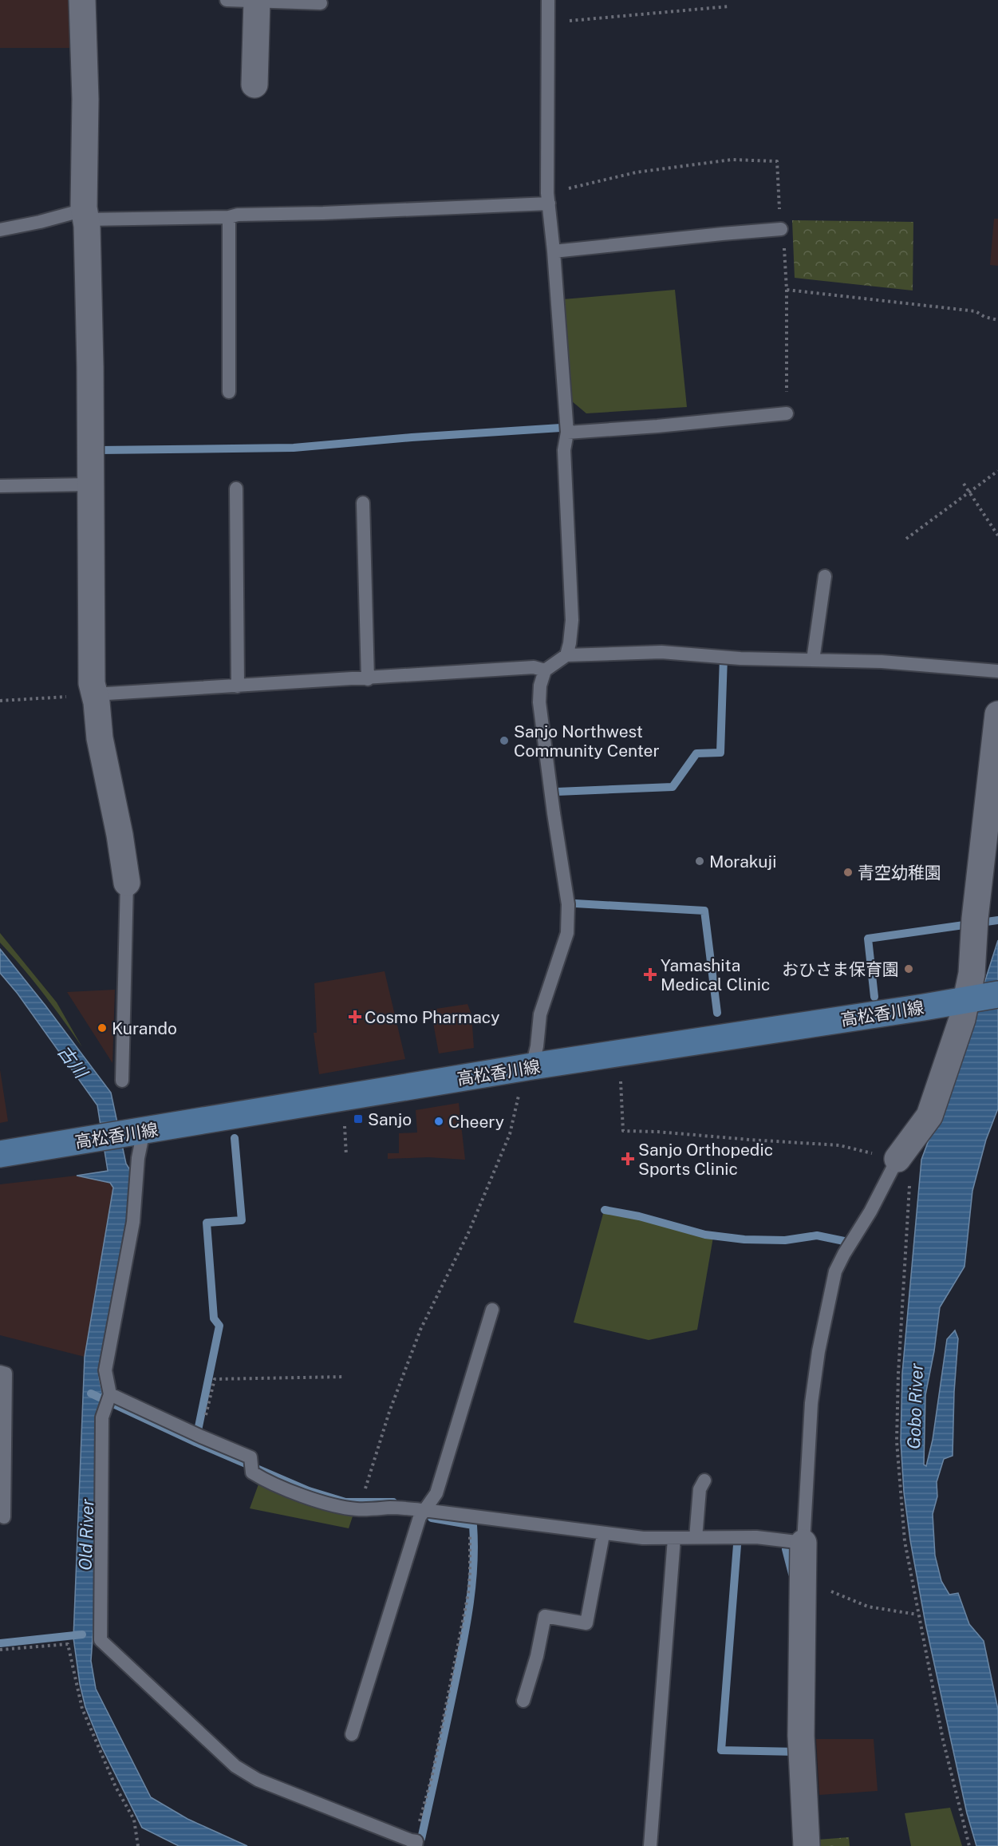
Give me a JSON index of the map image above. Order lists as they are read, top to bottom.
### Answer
{
  "streets": {
    "main road": ["高松香川線"]
  },
  "water": ["古川", "Gobo River", "Old River"],
  "places": {
    "other": [
      "Sanjo Northwest Community Center",
      "Morakuji",
      "青空幼稚園",
      "おひさま保育園",
      "Kurando",
      "Cheery"
    ],
    "health": ["Yamashita Medical Clinic", "Cosmo Pharmacy", "Sanjo Orthopedic Sports Clinic"],
    "transit": ["Sanjo"]
  }
}
